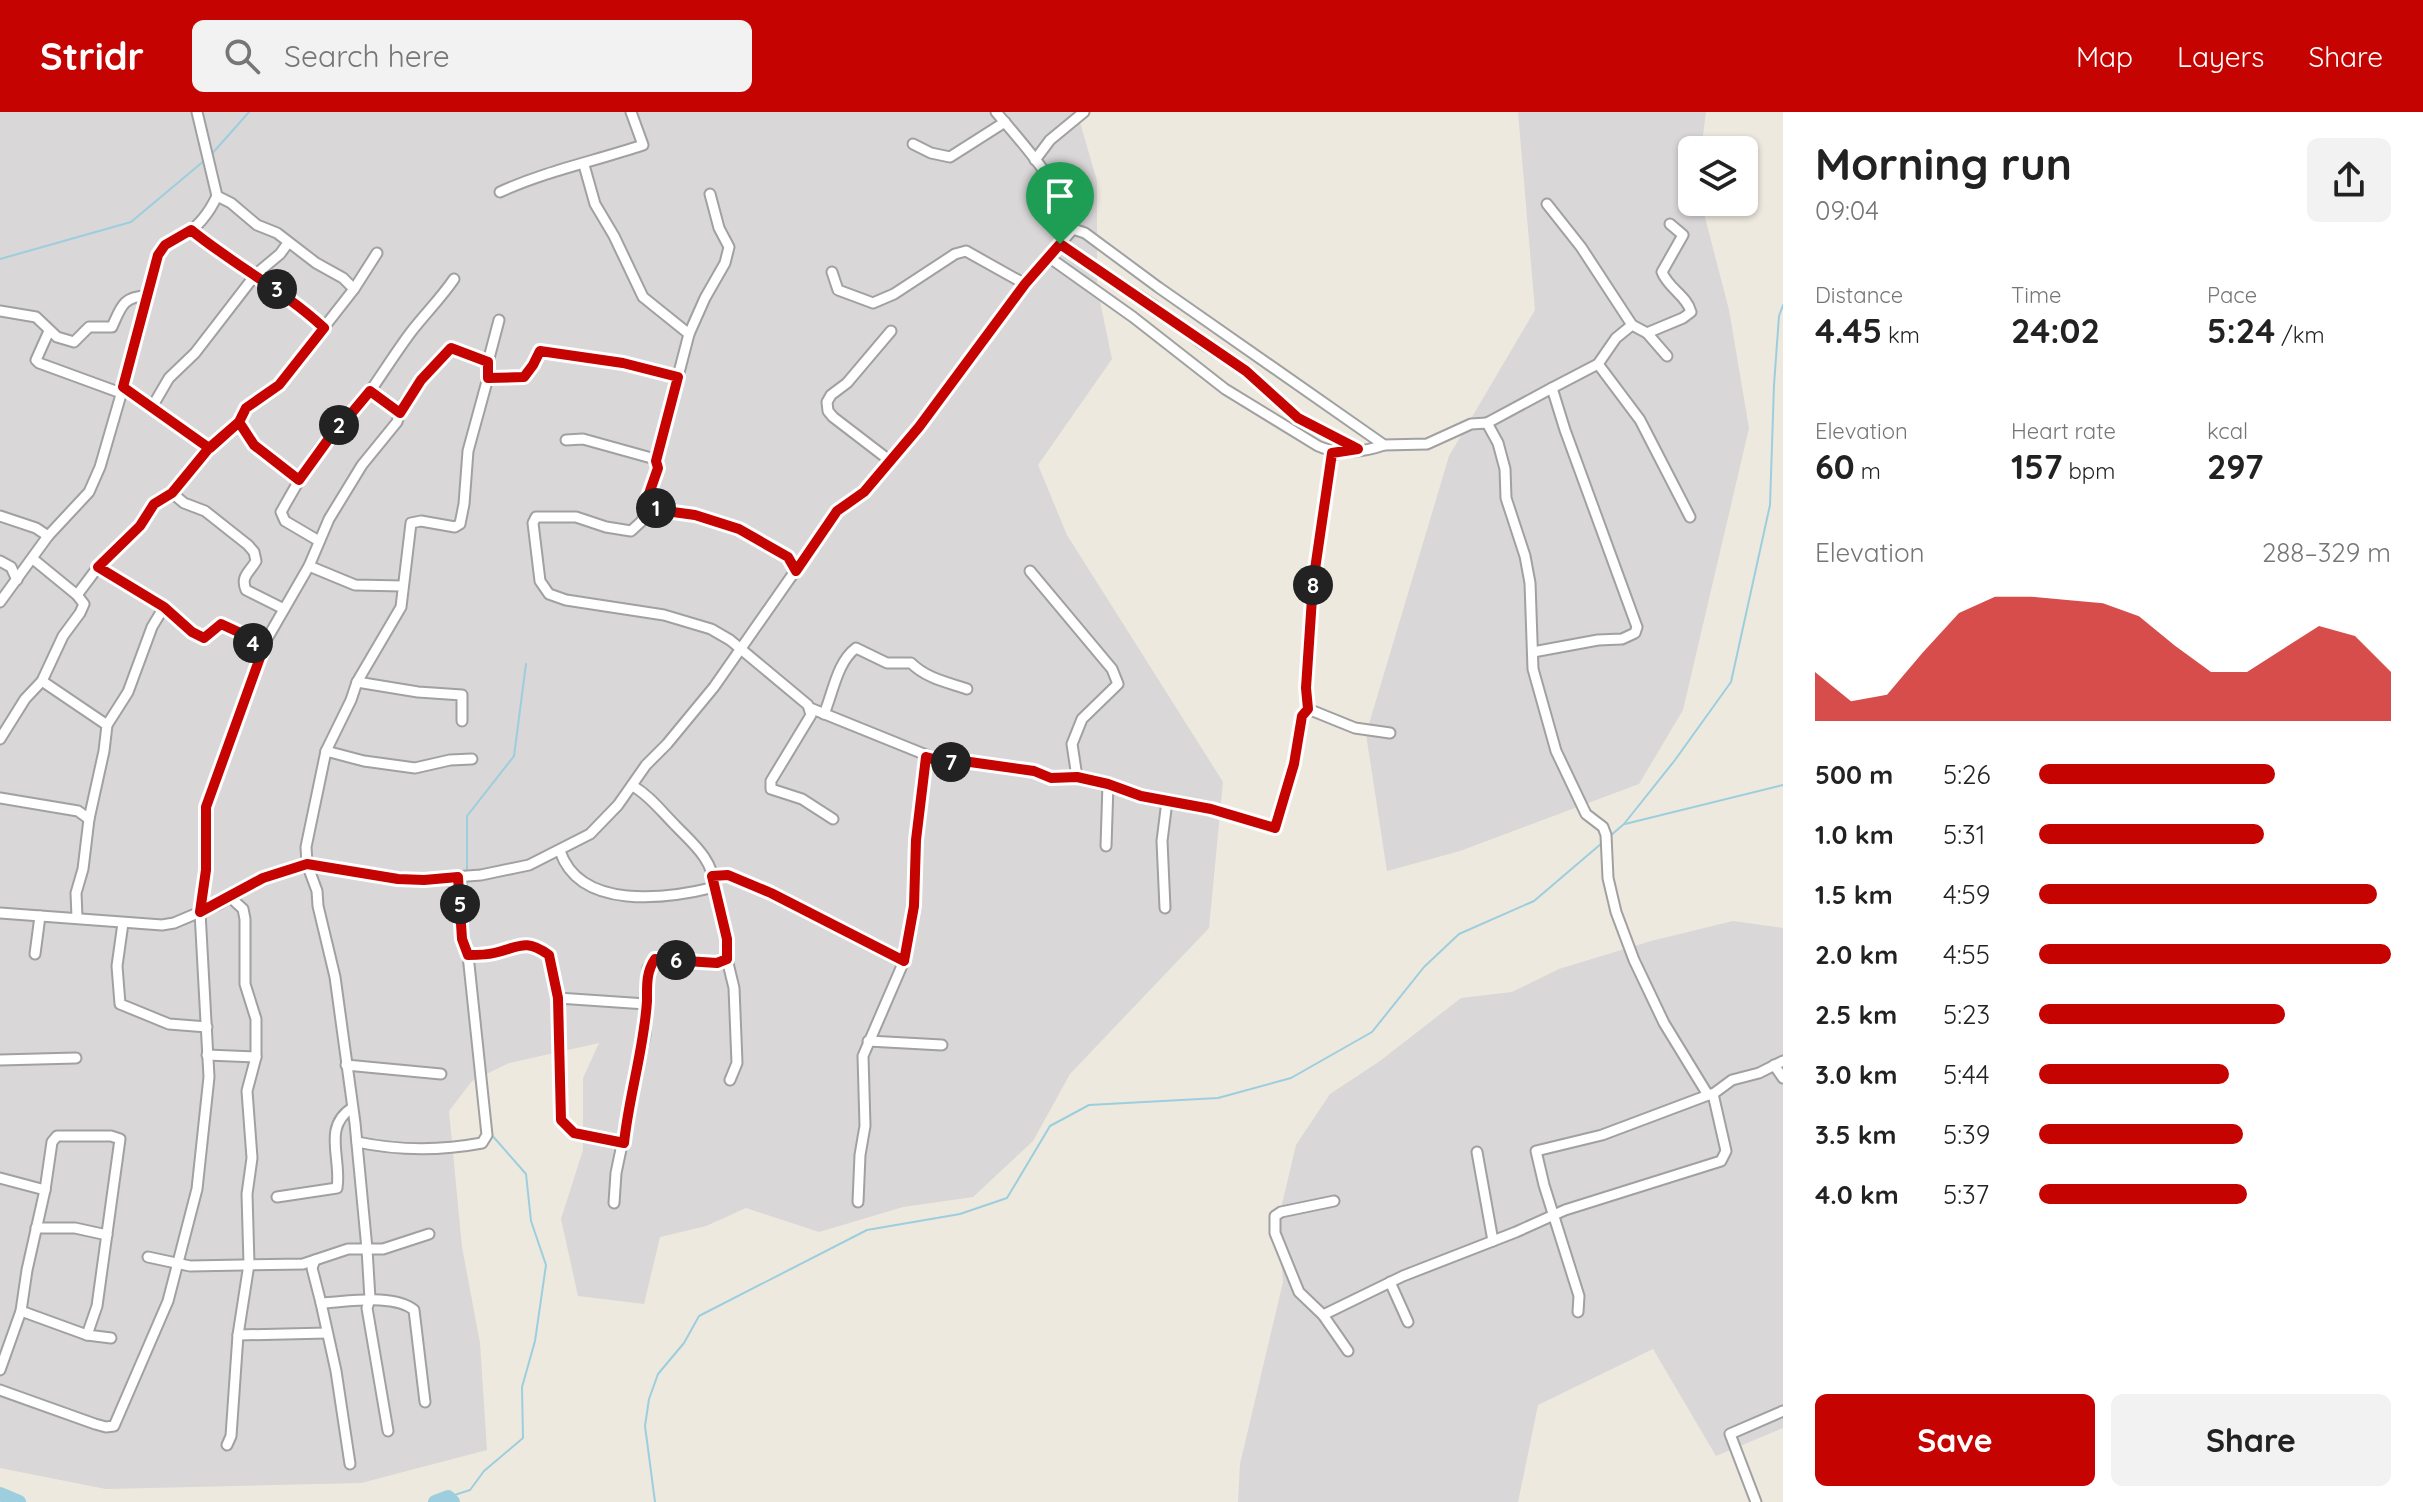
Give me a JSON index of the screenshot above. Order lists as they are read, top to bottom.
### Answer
{
  "page": {
    "header": "Stridr",
    "search": "Search here",
    "nav": ["Map", "Layers", "Share"],
    "heading": ["Morning run", "09:04"],
    "stats": [
      ["Distance", "4.45 km"],
      ["Time", "24:02"],
      ["Pace", "5:24 /km"],
      ["Elevation", "60 m"],
      ["Heart rate", "157 bpm"],
      ["kcal", "297"]
    ],
    "pins": [
      "3",
      "2",
      "1",
      "8",
      "4",
      "7",
      "5",
      "6"
    ],
    "chart": ["Elevation", "288–329 m"],
    "list": [
      {
        "name": "500 m",
        "note": "5:26"
      },
      {
        "name": "1.0 km",
        "note": "5:31"
      },
      {
        "name": "1.5 km",
        "note": "4:59"
      },
      {
        "name": "2.0 km",
        "note": "4:55"
      },
      {
        "name": "2.5 km",
        "note": "5:23"
      },
      {
        "name": "3.0 km",
        "note": "5:44"
      },
      {
        "name": "3.5 km",
        "note": "5:39"
      },
      {
        "name": "4.0 km",
        "note": "5:37"
      }
    ],
    "buttons": ["Save", "Share"]
  }
}
